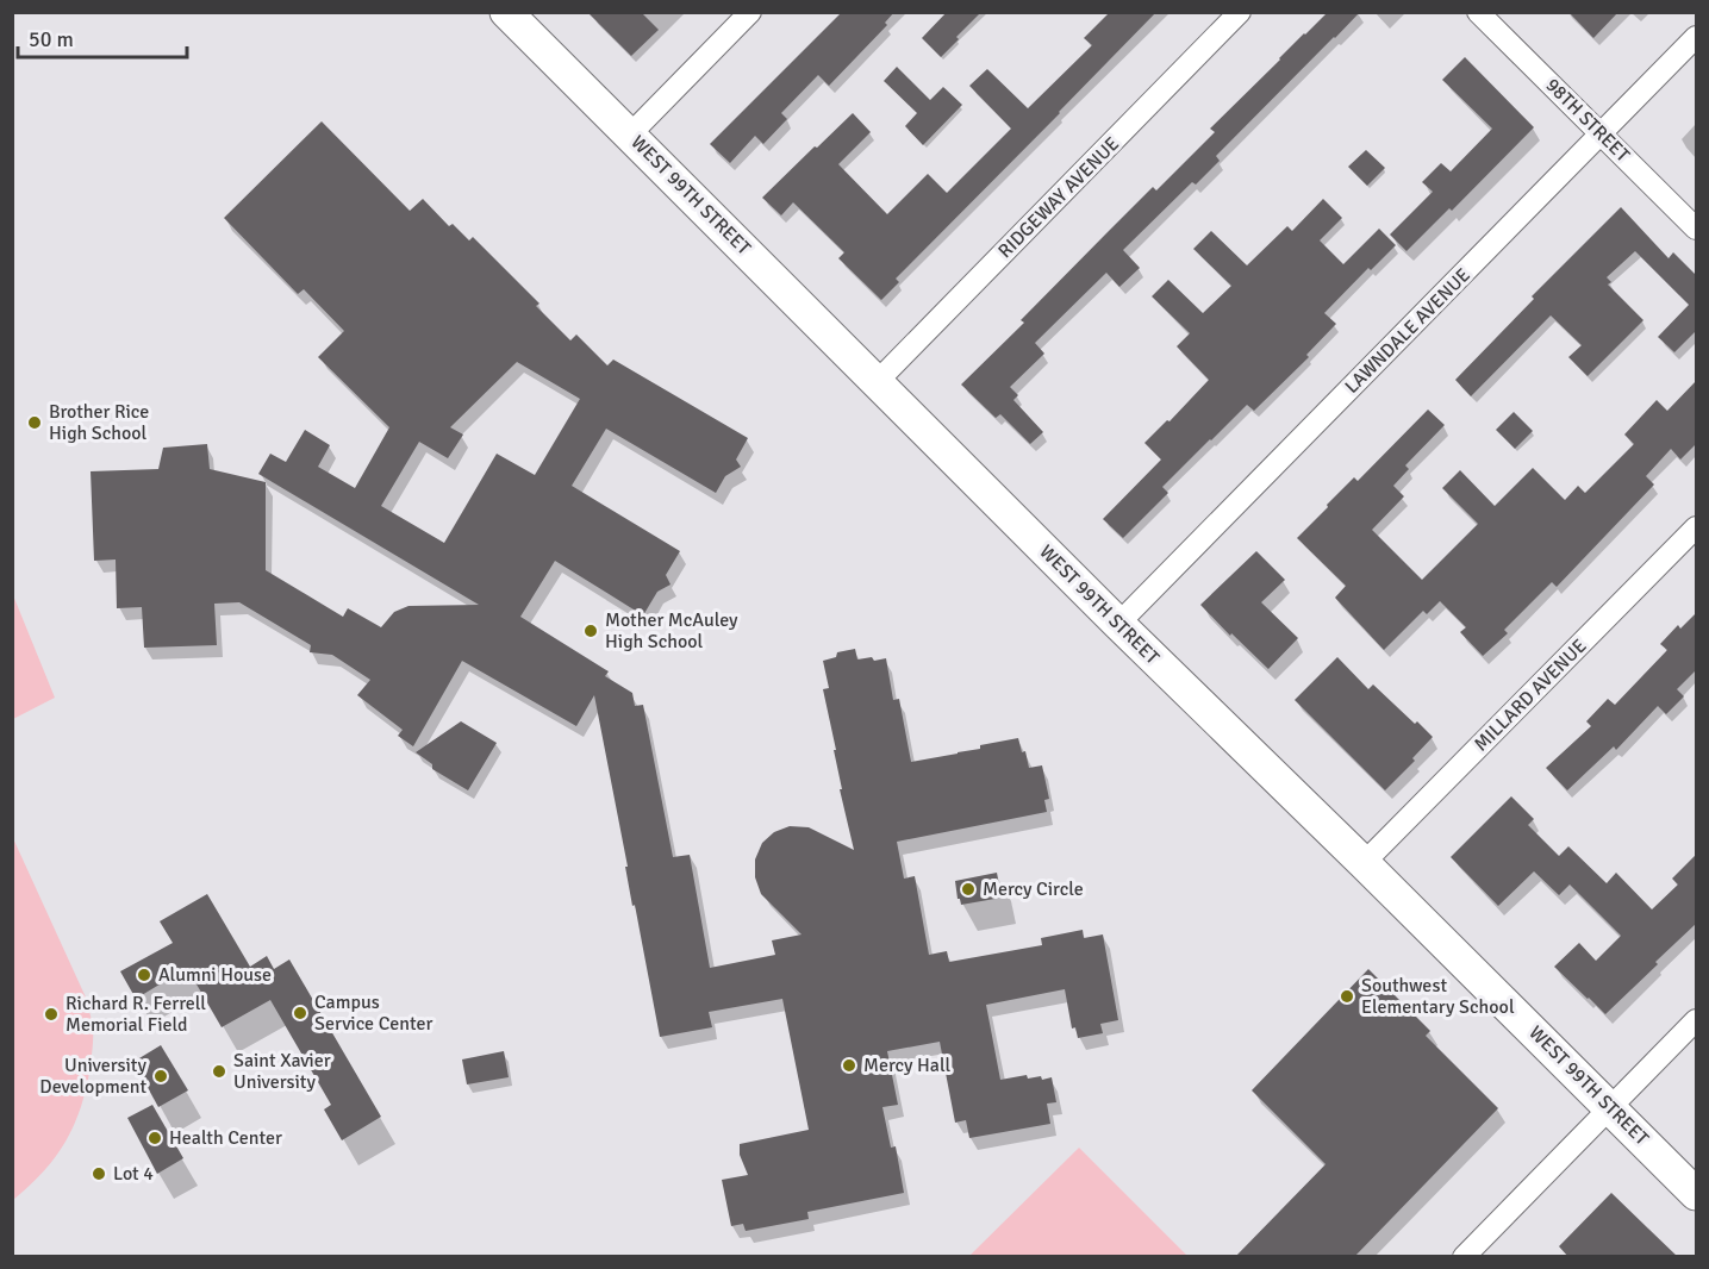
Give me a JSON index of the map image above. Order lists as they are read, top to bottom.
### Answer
{
  "streets": {
    "street": [
      "98TH STREET",
      "WEST 99TH STREET",
      "RIDGEWAY AVENUE",
      "LAWNDALE AVENUE",
      "MILLARD AVENUE"
    ]
  },
  "crossings": [
    ["98TH STREET", "LAWNDALE AVENUE"],
    ["WEST 99TH STREET", "RIDGEWAY AVENUE"],
    ["WEST 99TH STREET", "LAWNDALE AVENUE"],
    ["WEST 99TH STREET", "MILLARD AVENUE"]
  ],
  "places": [
    "Brother Rice High School",
    "Mother McAuley High School",
    "Mercy Circle",
    "Alumni House",
    "Southwest Elementary School",
    "Campus Service Center",
    "Richard R. Ferrell Memorial Field",
    "Mercy Hall",
    "Saint Xavier University",
    "University Development",
    "Health Center",
    "Lot 4"
  ],
  "scale_bar": "50 m"
}
